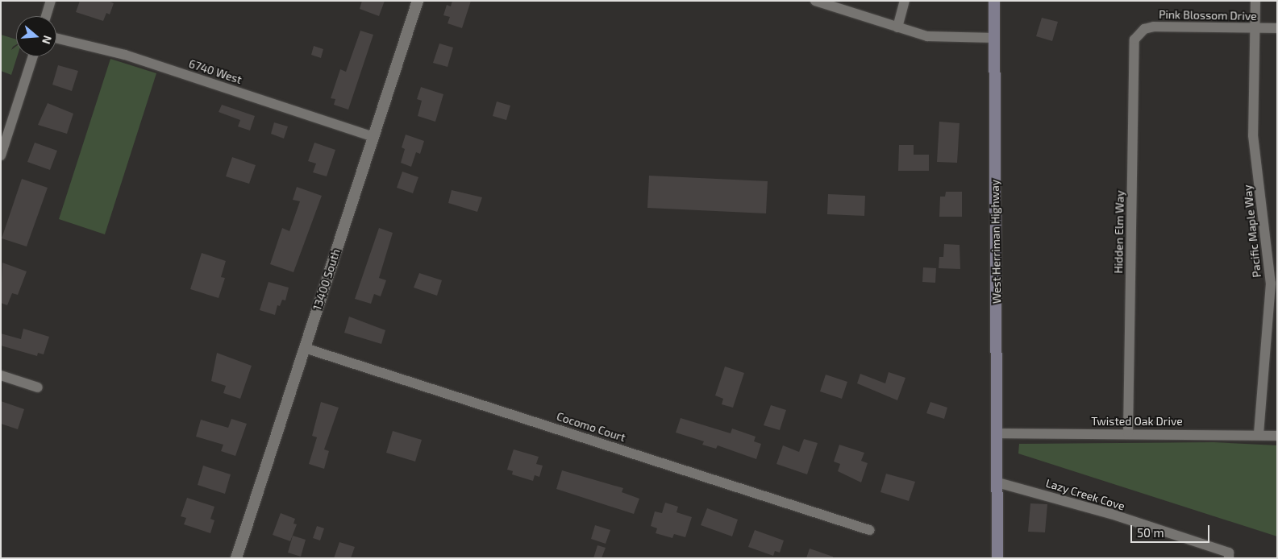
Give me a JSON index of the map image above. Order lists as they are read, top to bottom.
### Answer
{
  "streets": {
    "main road": ["West Herriman Highway"],
    "street": [
      "Pink Blossom Drive",
      "6740 West",
      "Pacific Maple Way",
      "Hidden Elm Way",
      "13400 South",
      "Twisted Oak Drive",
      "Cocomo Court",
      "Lazy Creek Cove"
    ]
  },
  "crossings": [
    ["Pink Blossom Drive", "Pacific Maple Way"],
    ["Pink Blossom Drive", "Hidden Elm Way"],
    ["6740 West", "13400 South"],
    ["Pacific Maple Way", "Twisted Oak Drive"],
    ["Hidden Elm Way", "Twisted Oak Drive"],
    ["West Herriman Highway", "Twisted Oak Drive"],
    ["West Herriman Highway", "Lazy Creek Cove"],
    ["13400 South", "Cocomo Court"]
  ],
  "scale_bar": "50 m",
  "north": "right"
}
